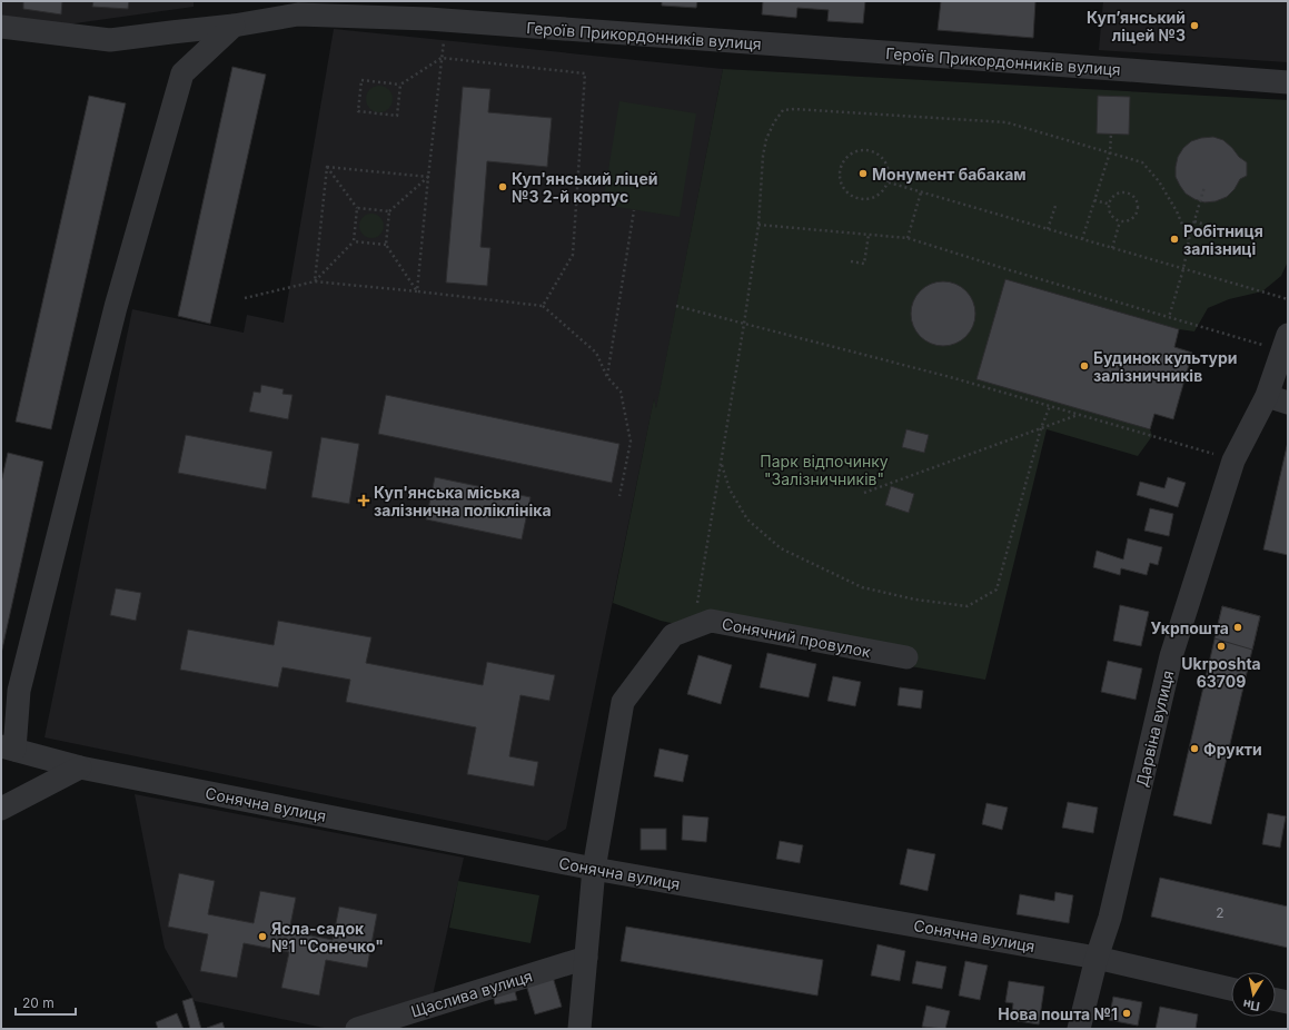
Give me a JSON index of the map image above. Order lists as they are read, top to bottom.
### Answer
{
  "streets": {
    "street": [
      "Героїв Прикордонників вулиця",
      "Сонячний провулок",
      "Дарвіна вулиця",
      "Сонячна вулиця",
      "Щаслива вулиця"
    ]
  },
  "crossings": [
    ["Сонячний провулок", "Сонячна вулиця"],
    ["Сонячний провулок", "Щаслива вулиця"],
    ["Дарвіна вулиця", "Сонячна вулиця"]
  ],
  "parks": ["Парк відпочинку \"Залізничників\""],
  "places": {
    "other": [
      "Куп’янський ліцей №3",
      "Монумент бабакам",
      "Куп'янський ліцей №3 2-й корпус",
      "Робітниця залізниці",
      "Будинок культури залізничників",
      "Укрпошта",
      "Ukrposhta 63709",
      "Фрукти",
      "Ясла-садок №1 \"Сонечко\"",
      "Нова пошта №1"
    ],
    "health": ["Куп'янська міська залізнична поліклініка"]
  },
  "house_numbers": ["2"],
  "scale_bar": "20 m",
  "north": "bottom"
}
